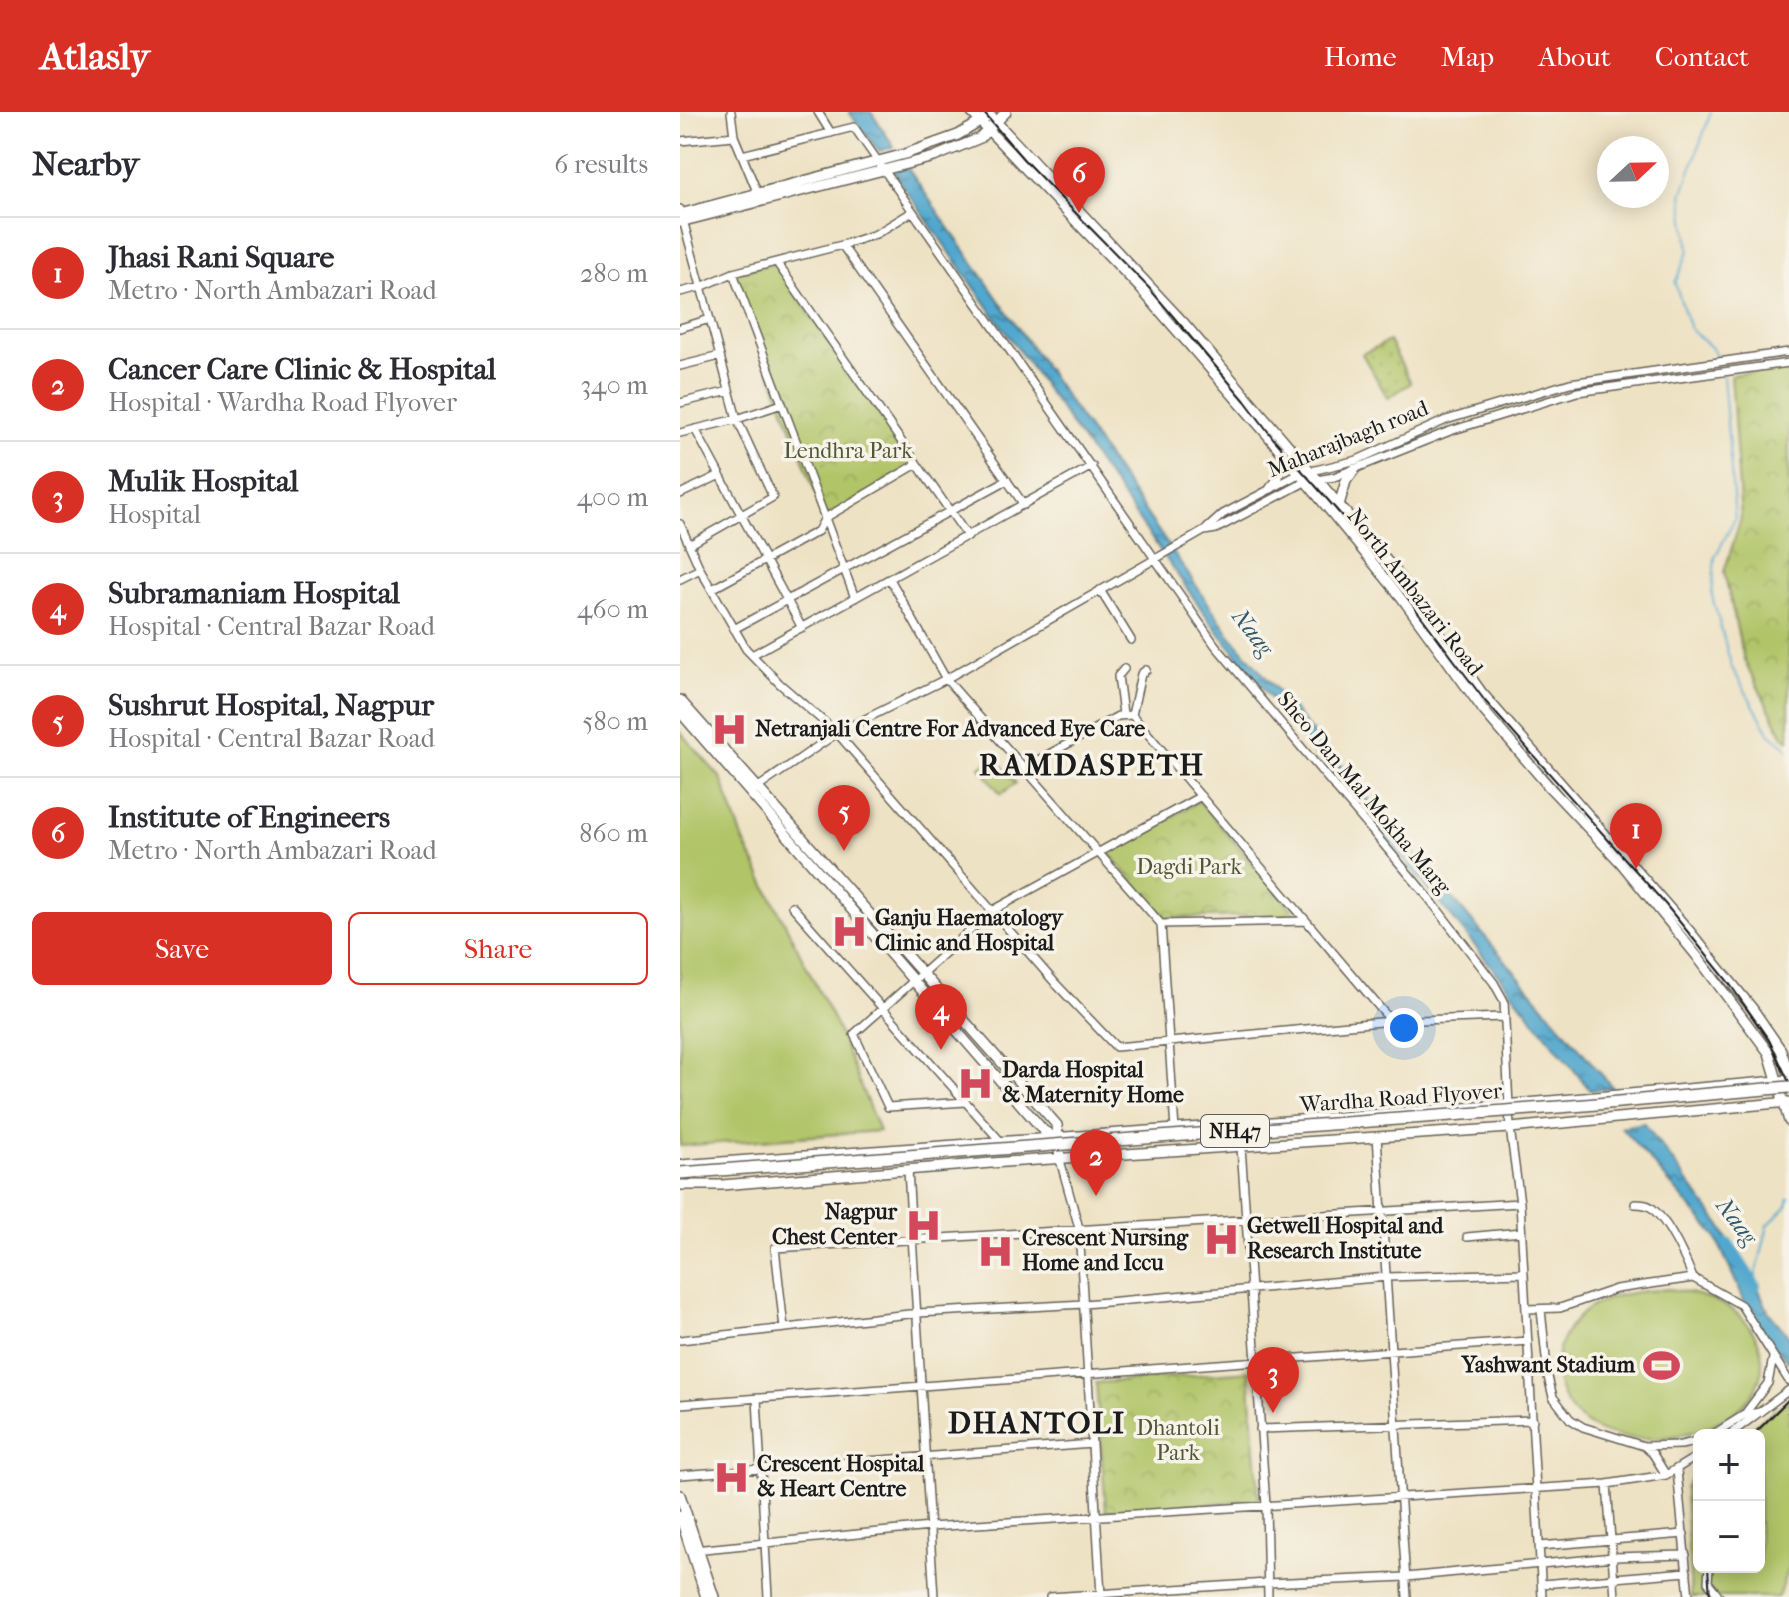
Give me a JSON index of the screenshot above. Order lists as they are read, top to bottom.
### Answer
{
  "streets": {
    "highway": ["Wardha Road Flyover", "NH47"],
    "main road": ["North Ambazari Road"],
    "street": ["Maharajbagh road", "Sheo Dan Mal Mokha Marg"]
  },
  "crossings": [
    ["Maharajbagh road", "North Ambazari Road"],
    ["North Ambazari Road", "Wardha Road Flyover"]
  ],
  "districts": ["RAMDASPETH", "DHANTOLI"],
  "water": ["Naag"],
  "parks": ["Lendhra Park", "Dagdi Park", "Dhantoli Park"],
  "places": {
    "hospital": [
      "Netranjali Centre For Advanced Eye Care",
      "Ganju Haematology Clinic and Hospital",
      "Darda Hospital & Maternity Home",
      "Nagpur Chest Center",
      "Getwell Hospital and Research Institute",
      "Crescent Nursing Home and Iccu",
      "Crescent Hospital & Heart Centre"
    ],
    "sports": ["Yashwant Stadium"]
  },
  "north": "right",
  "page": {
    "header": "Atlasly",
    "nav": [
      "Home",
      "Map",
      "About",
      "Contact"
    ],
    "heading": ["Nearby", "6 results"],
    "pins": [
      "6",
      "5",
      "1",
      "4",
      "2",
      "3"
    ],
    "list": [
      {
        "mark": "1",
        "name": "Jhasi Rani Square",
        "note": "Metro · North Ambazari Road",
        "value": "280 m"
      },
      {
        "mark": "2",
        "name": "Cancer Care Clinic & Hospital",
        "note": "Hospital · Wardha Road Flyover",
        "value": "340 m"
      },
      {
        "mark": "3",
        "name": "Mulik Hospital",
        "note": "Hospital",
        "value": "400 m"
      },
      {
        "mark": "4",
        "name": "Subramaniam Hospital",
        "note": "Hospital · Central Bazar Road",
        "value": "460 m"
      },
      {
        "mark": "5",
        "name": "Sushrut Hospital, Nagpur",
        "note": "Hospital · Central Bazar Road",
        "value": "580 m"
      },
      {
        "mark": "6",
        "name": "Institute of Engineers",
        "note": "Metro · North Ambazari Road",
        "value": "860 m"
      }
    ],
    "buttons": ["Save", "Share"],
    "map_buttons": ["+", "−"]
  }
}
